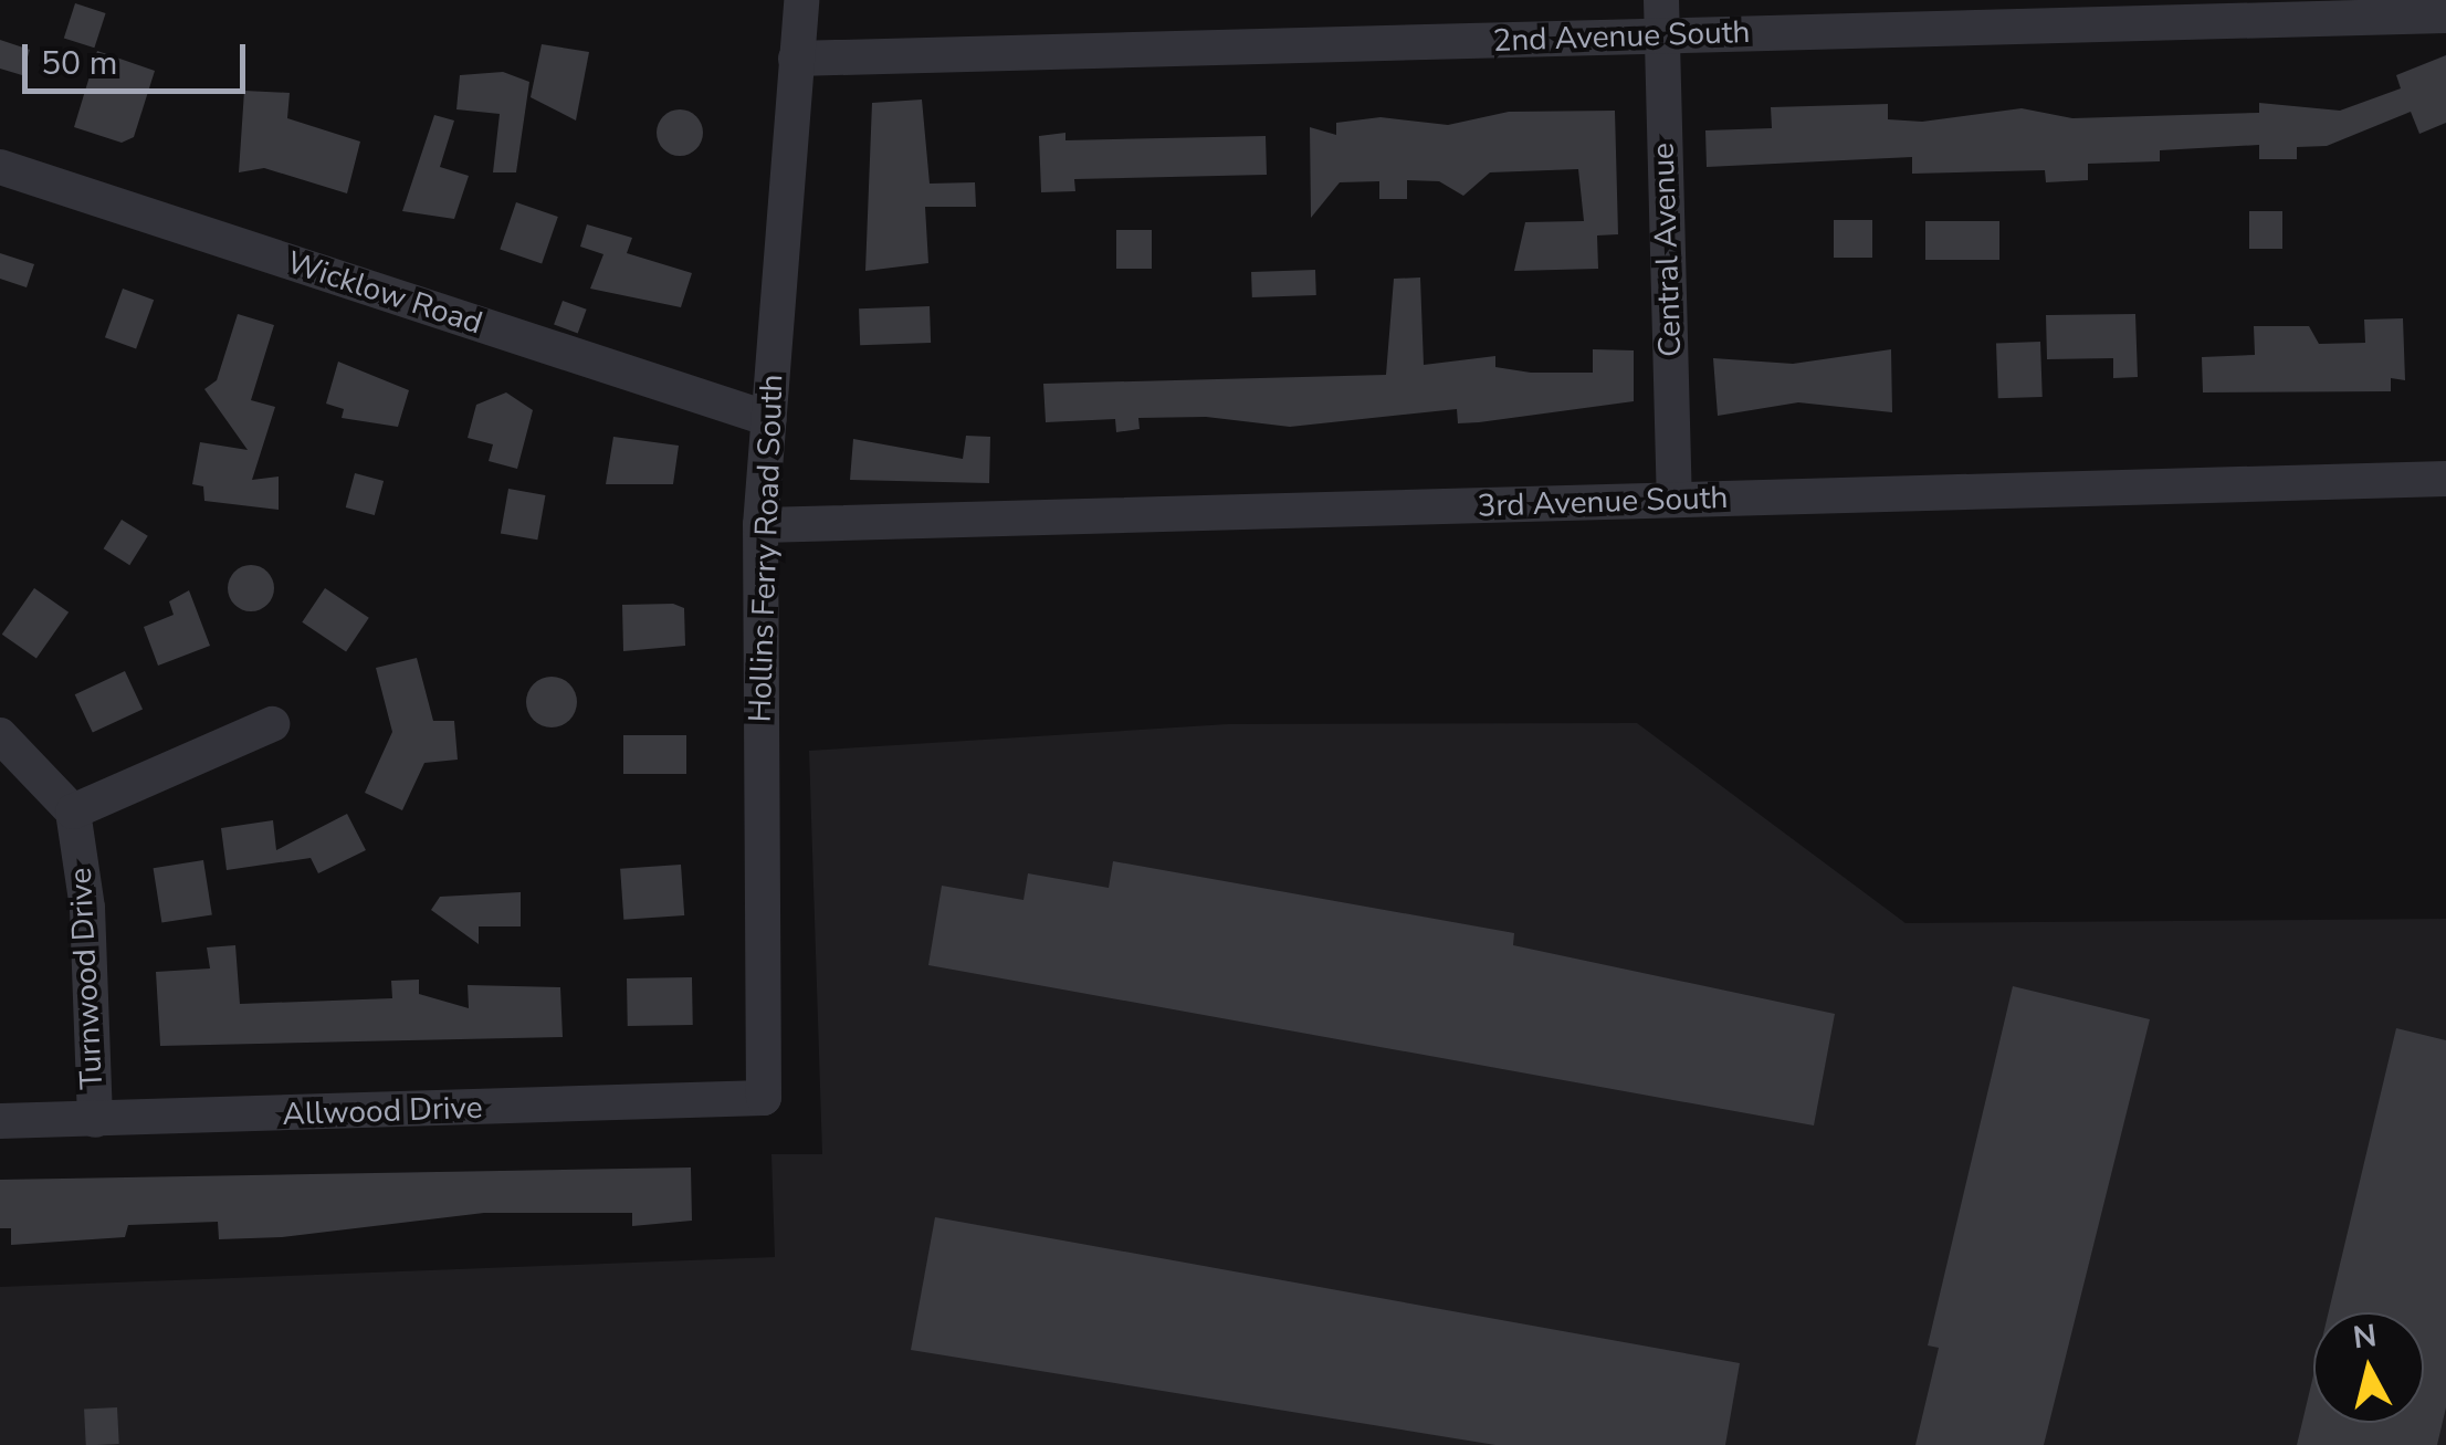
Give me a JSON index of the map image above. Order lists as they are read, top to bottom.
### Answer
{
  "streets": {
    "street": [
      "2nd Avenue South",
      "Central Avenue",
      "Wicklow Road",
      "3rd Avenue South",
      "Hollins Ferry Road South",
      "Turnwood Drive",
      "Allwood Drive"
    ]
  },
  "crossings": [
    ["2nd Avenue South", "Central Avenue"],
    ["2nd Avenue South", "Hollins Ferry Road South"],
    ["Central Avenue", "3rd Avenue South"],
    ["Wicklow Road", "Hollins Ferry Road South"],
    ["3rd Avenue South", "Hollins Ferry Road South"],
    ["Hollins Ferry Road South", "Allwood Drive"],
    ["Turnwood Drive", "Allwood Drive"]
  ],
  "scale_bar": "50 m",
  "north": "top"
}
